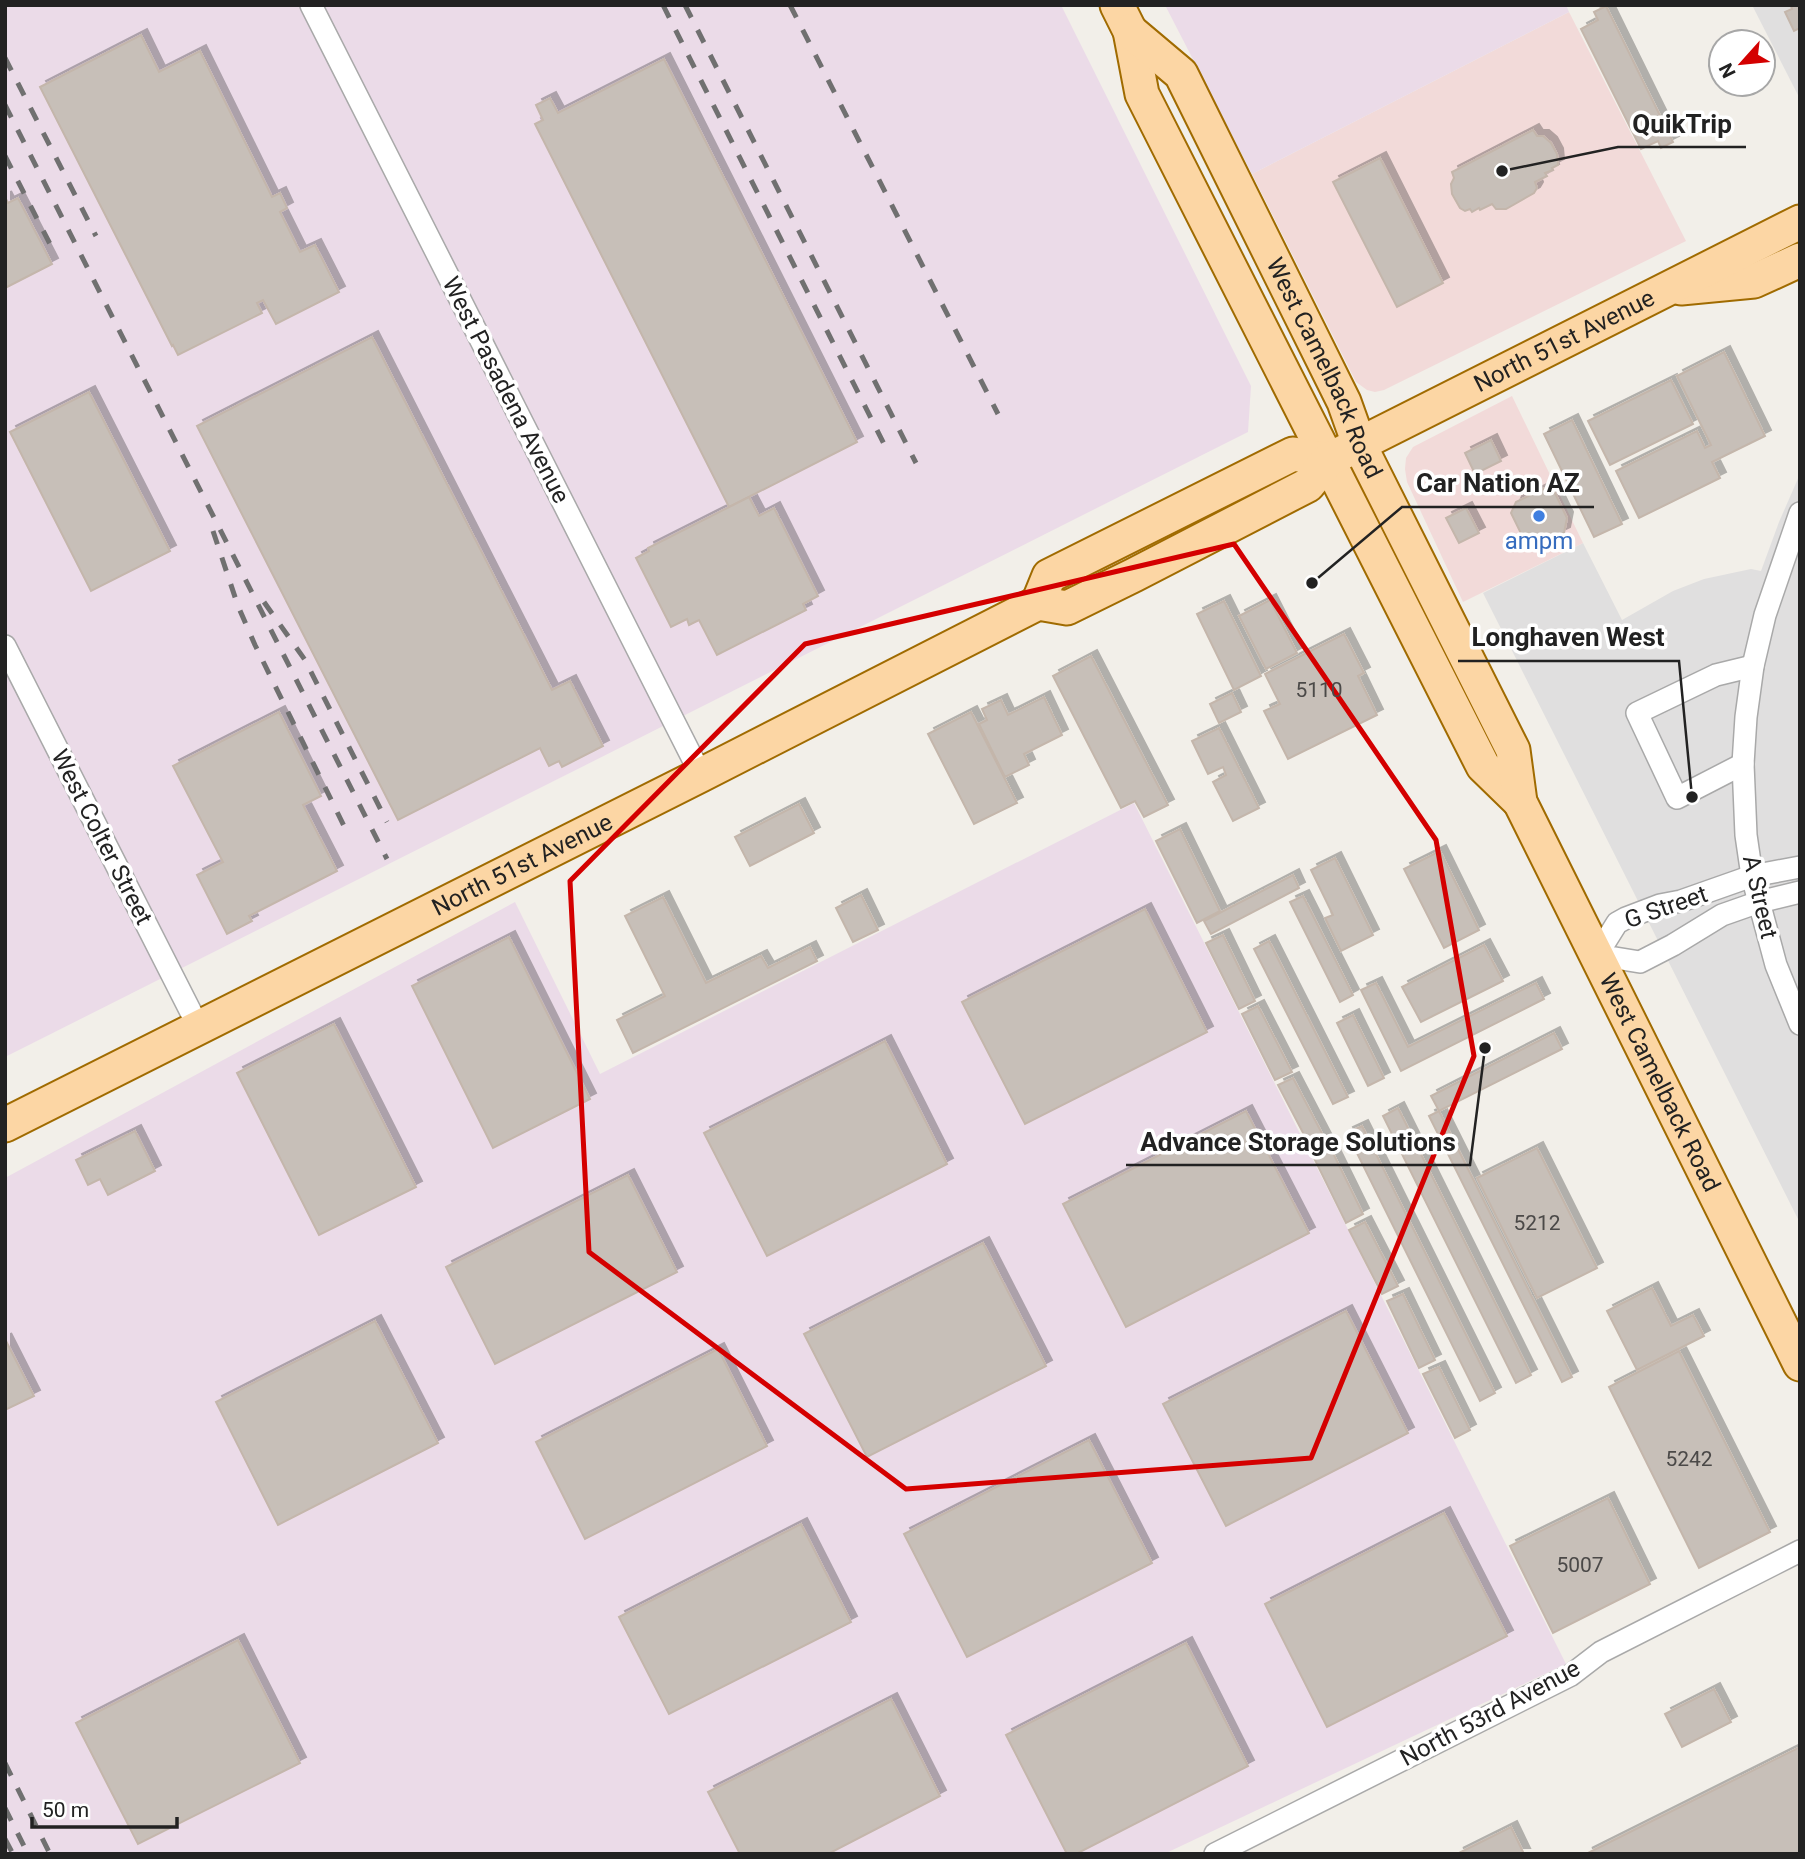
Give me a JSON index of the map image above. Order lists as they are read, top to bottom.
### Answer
{
  "streets": {
    "main road": ["North 51st Avenue", "West Camelback Road"],
    "street": [
      "West Pasadena Avenue",
      "West Colter Street",
      "A Street",
      "G Street",
      "North 53rd Avenue"
    ]
  },
  "crossings": [
    ["North 51st Avenue", "West Camelback Road"],
    ["North 51st Avenue", "West Pasadena Avenue"],
    ["North 51st Avenue", "West Colter Street"],
    ["West Camelback Road", "G Street"],
    ["A Street", "G Street"]
  ],
  "places": [
    "QuikTrip",
    "ampm",
    "Car Nation AZ",
    "Longhaven West",
    "Advance Storage Solutions"
  ],
  "house_numbers": [
    "5110",
    "5212",
    "5242",
    "5007"
  ],
  "scale_bar": "50 m",
  "north": "bottom left"
}
